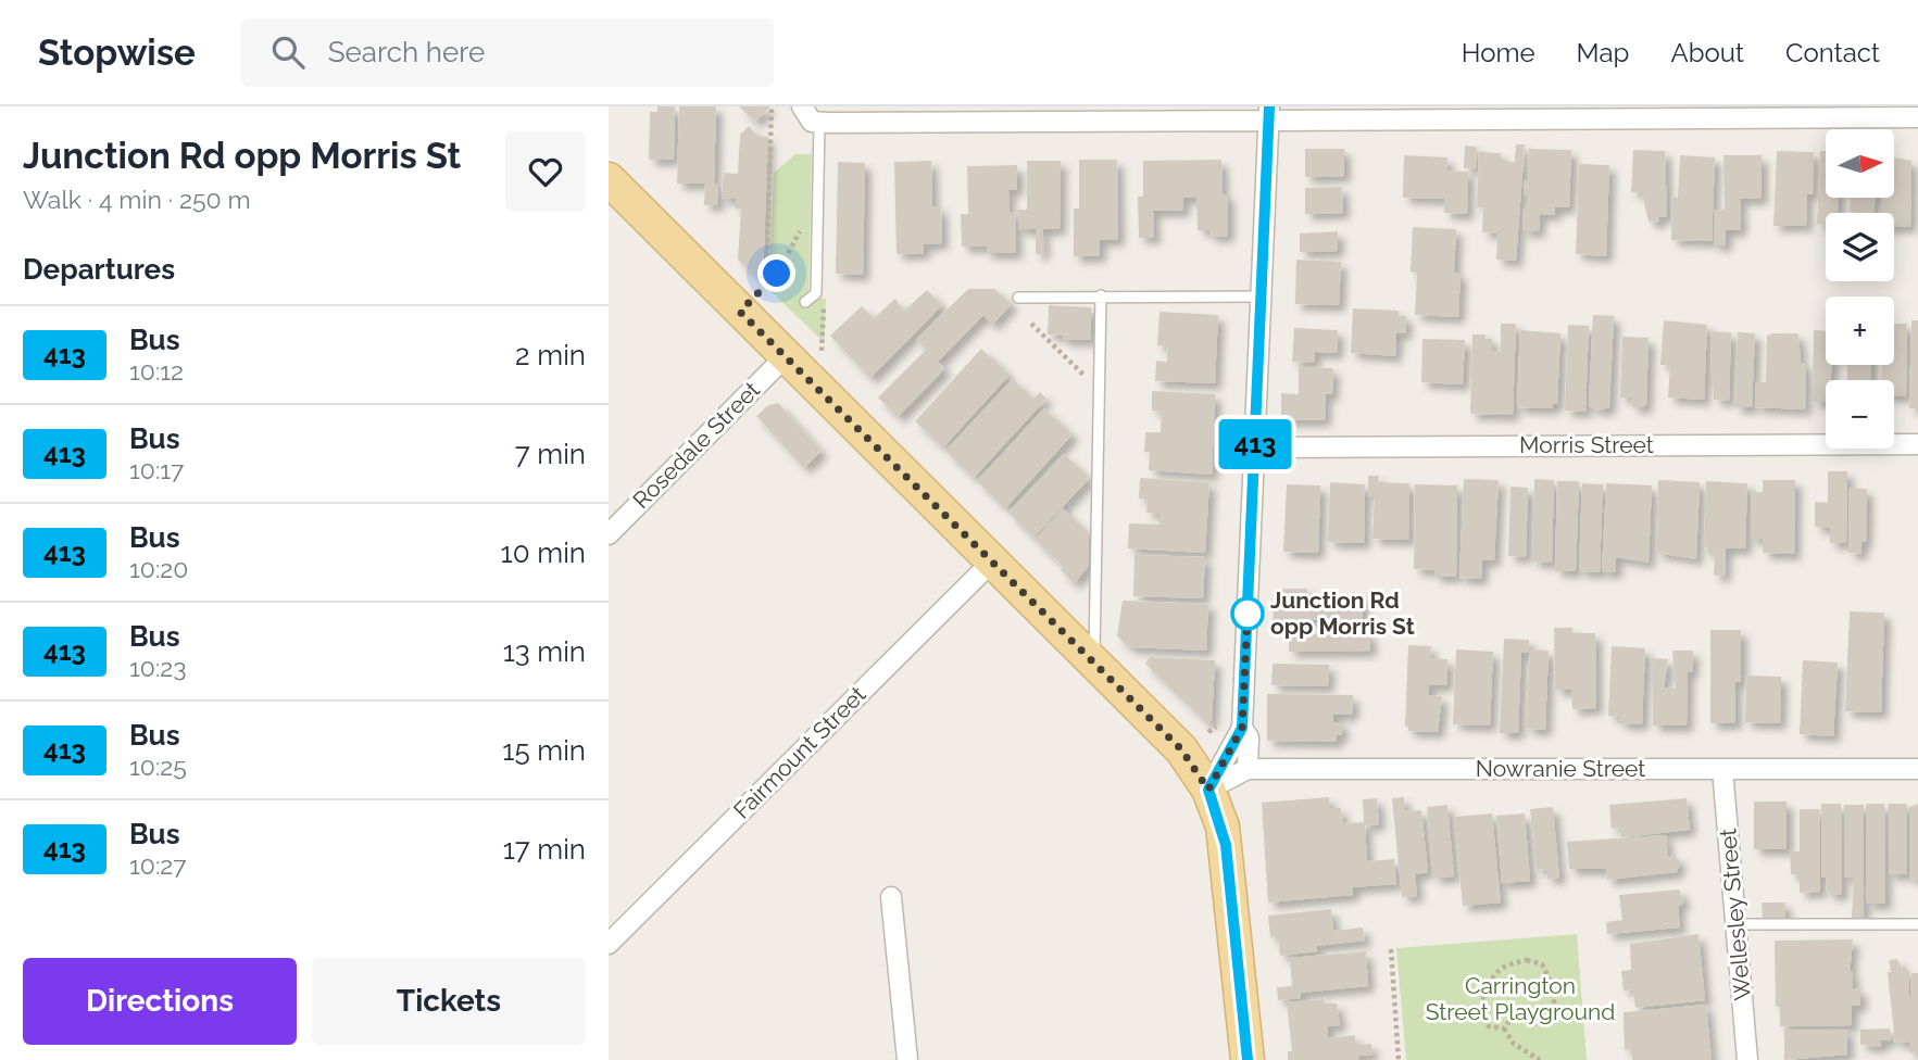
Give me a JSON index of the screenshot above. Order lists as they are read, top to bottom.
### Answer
{
  "streets": {
    "street": [
      "Rosedale Street",
      "Morris Street",
      "Fairmount Street",
      "Nowranie Street",
      "Wellesley Street"
    ]
  },
  "crossings": [
    ["Nowranie Street", "Wellesley Street"]
  ],
  "parks": ["Carrington Street Playground"],
  "places": ["Junction Rd opp Morris St"],
  "lines": ["bus line 413"],
  "north": "right",
  "page": {
    "header": "Stopwise",
    "search": "Search here",
    "nav": [
      "Home",
      "Map",
      "About",
      "Contact"
    ],
    "heading": [
      ["Junction Rd opp Morris St", "Walk · 4 min · 250 m"],
      "Departures"
    ],
    "on_map": "413",
    "map_buttons": ["+", "−"],
    "list": [
      {
        "mark": "413",
        "name": "Bus",
        "note": "10:12",
        "value": "2 min"
      },
      {
        "mark": "413",
        "name": "Bus",
        "note": "10:17",
        "value": "7 min"
      },
      {
        "mark": "413",
        "name": "Bus",
        "note": "10:20",
        "value": "10 min"
      },
      {
        "mark": "413",
        "name": "Bus",
        "note": "10:23",
        "value": "13 min"
      },
      {
        "mark": "413",
        "name": "Bus",
        "note": "10:25",
        "value": "15 min"
      },
      {
        "mark": "413",
        "name": "Bus",
        "note": "10:27",
        "value": "17 min"
      }
    ],
    "buttons": ["Directions", "Tickets"]
  }
}
